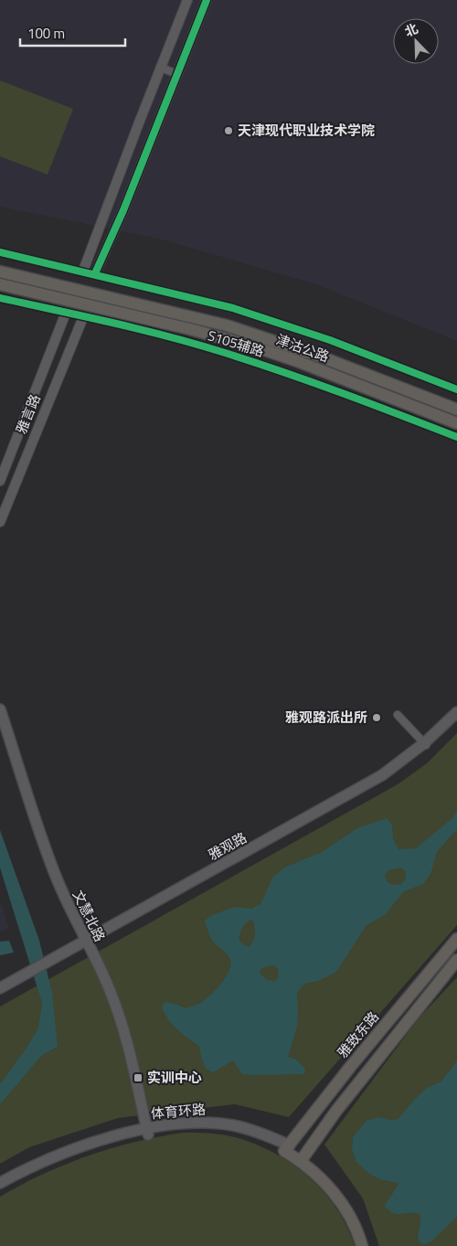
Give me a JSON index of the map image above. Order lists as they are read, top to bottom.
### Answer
{
  "streets": {
    "main road": [
      "津沽公路",
      "雅观路",
      "文慧北路",
      "雅致东路",
      "体育环路"
    ],
    "street": ["雅言路"],
    "cycle path": ["S105辅路"]
  },
  "crossings": [
    ["雅观路", "文慧北路"],
    ["文慧北路", "体育环路"],
    ["雅致东路", "体育环路"]
  ],
  "places": {
    "other": ["天津现代职业技术学院", "雅观路派出所"],
    "transit": ["实训中心"]
  },
  "scale_bar": "100 m",
  "north": "top left"
}
